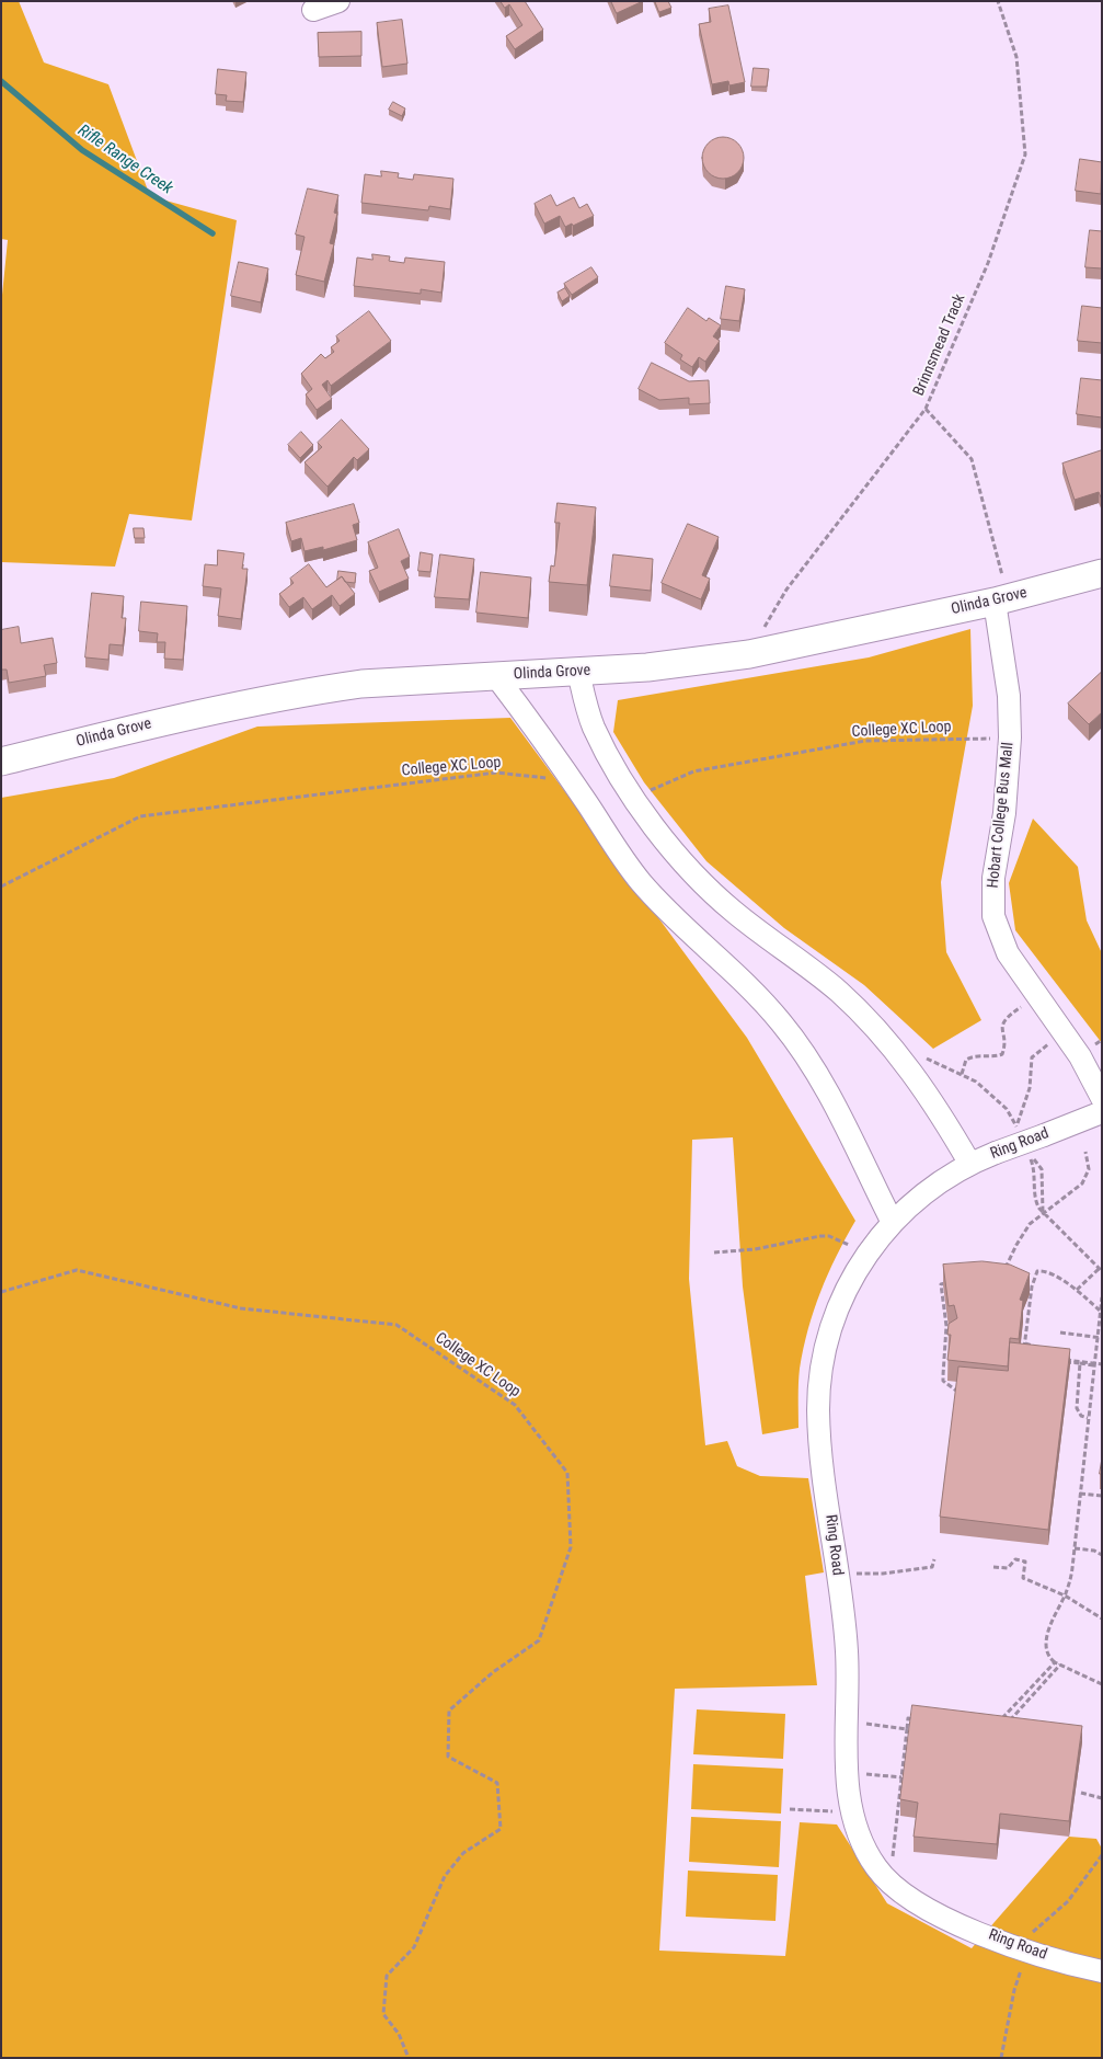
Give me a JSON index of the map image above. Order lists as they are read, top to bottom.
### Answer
{
  "streets": {
    "main road": ["Olinda Grove"],
    "street": ["Hobart College Bus Mall", "Ring Road"],
    "path": ["Brinnsmead Track", "College XC Loop"]
  },
  "crossings": [
    ["Brinnsmead Track", "Olinda Grove"],
    ["Olinda Grove", "Hobart College Bus Mall"],
    ["College XC Loop", "Hobart College Bus Mall"]
  ],
  "water": ["Rifle Range Creek"]
}
